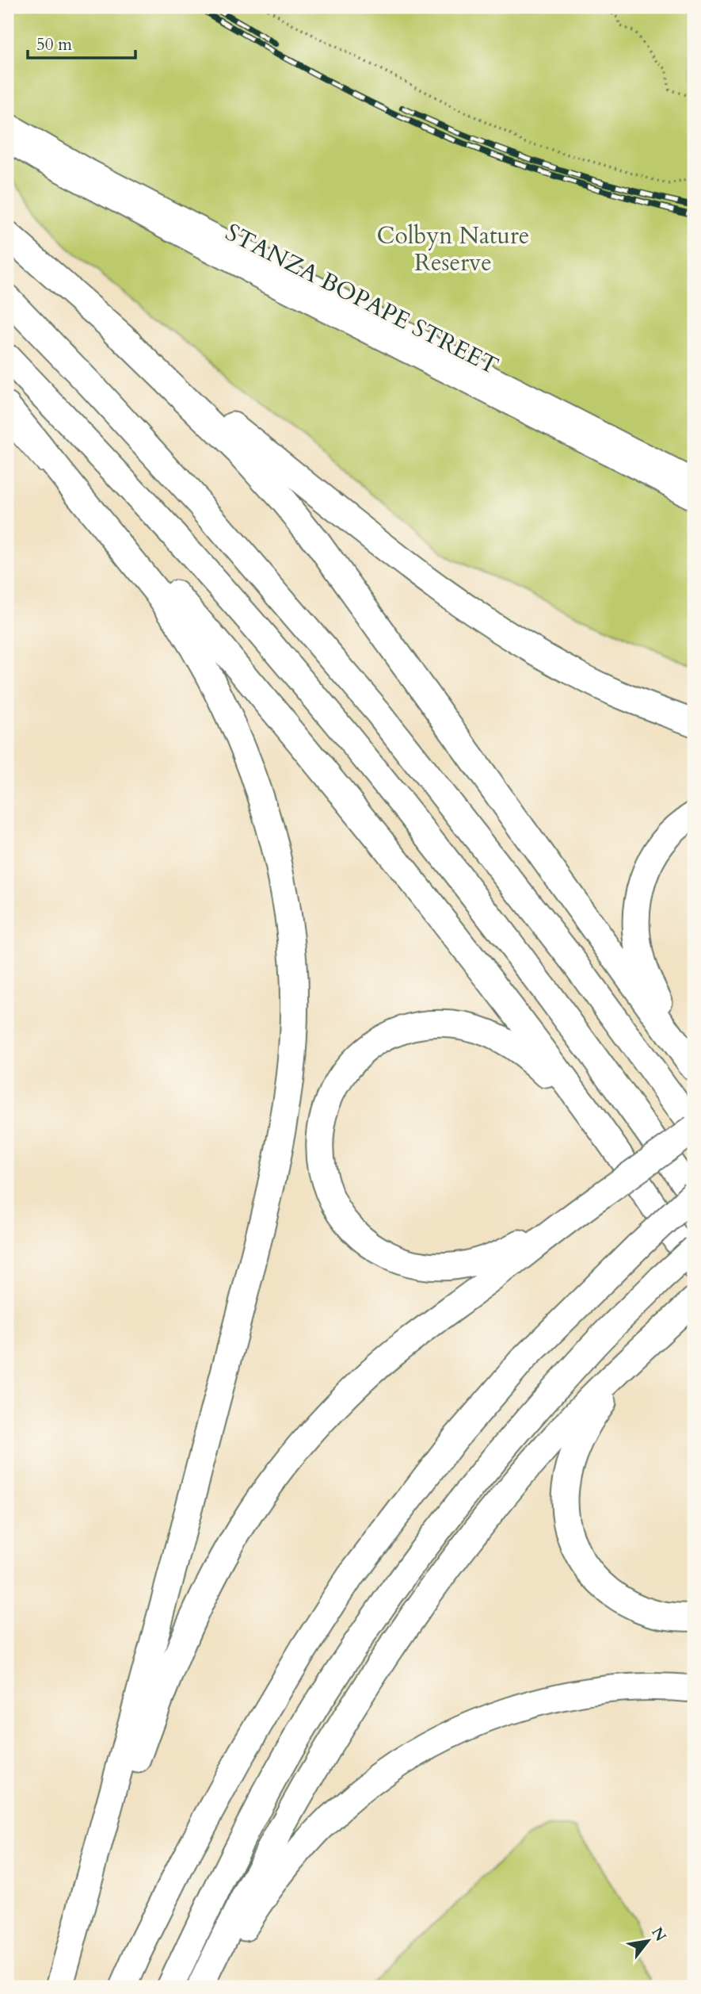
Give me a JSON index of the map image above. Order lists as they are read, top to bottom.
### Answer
{
  "streets": {
    "main road": ["STANZA BOPAPE STREET"]
  },
  "parks": ["Colbyn Nature Reserve"],
  "scale_bar": "50 m",
  "north": "top right"
}
